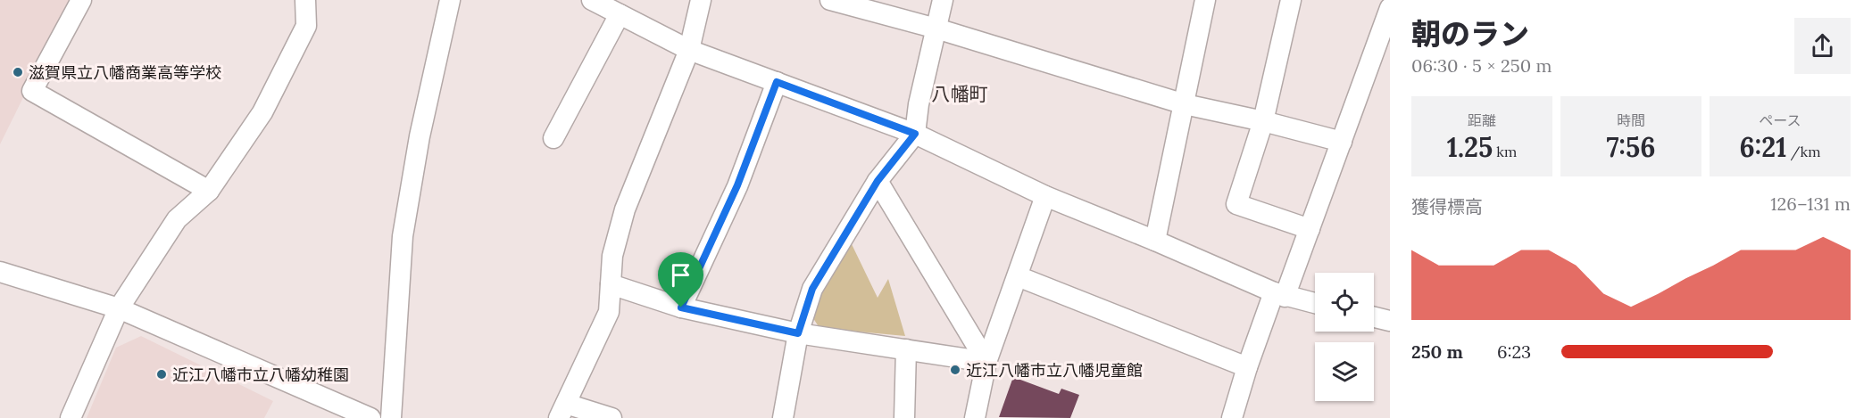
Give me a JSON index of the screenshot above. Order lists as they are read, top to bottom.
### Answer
{
  "districts": ["八幡町"],
  "places": ["滋賀県立八幡商業高等学校", "近江八幡市立八幡児童館", "近江八幡市立八幡幼稚園"],
  "page": {
    "heading": ["朝のラン", "06:30 · 5 × 250 m"],
    "stats": [
      ["距離", "1.25 km"],
      ["時間", "7:56"],
      ["ペース", "6:21 /km"]
    ],
    "chart": ["獲得標高", "126–131 m"],
    "list": [
      {
        "name": "250 m",
        "note": "6:23"
      }
    ]
  }
}
